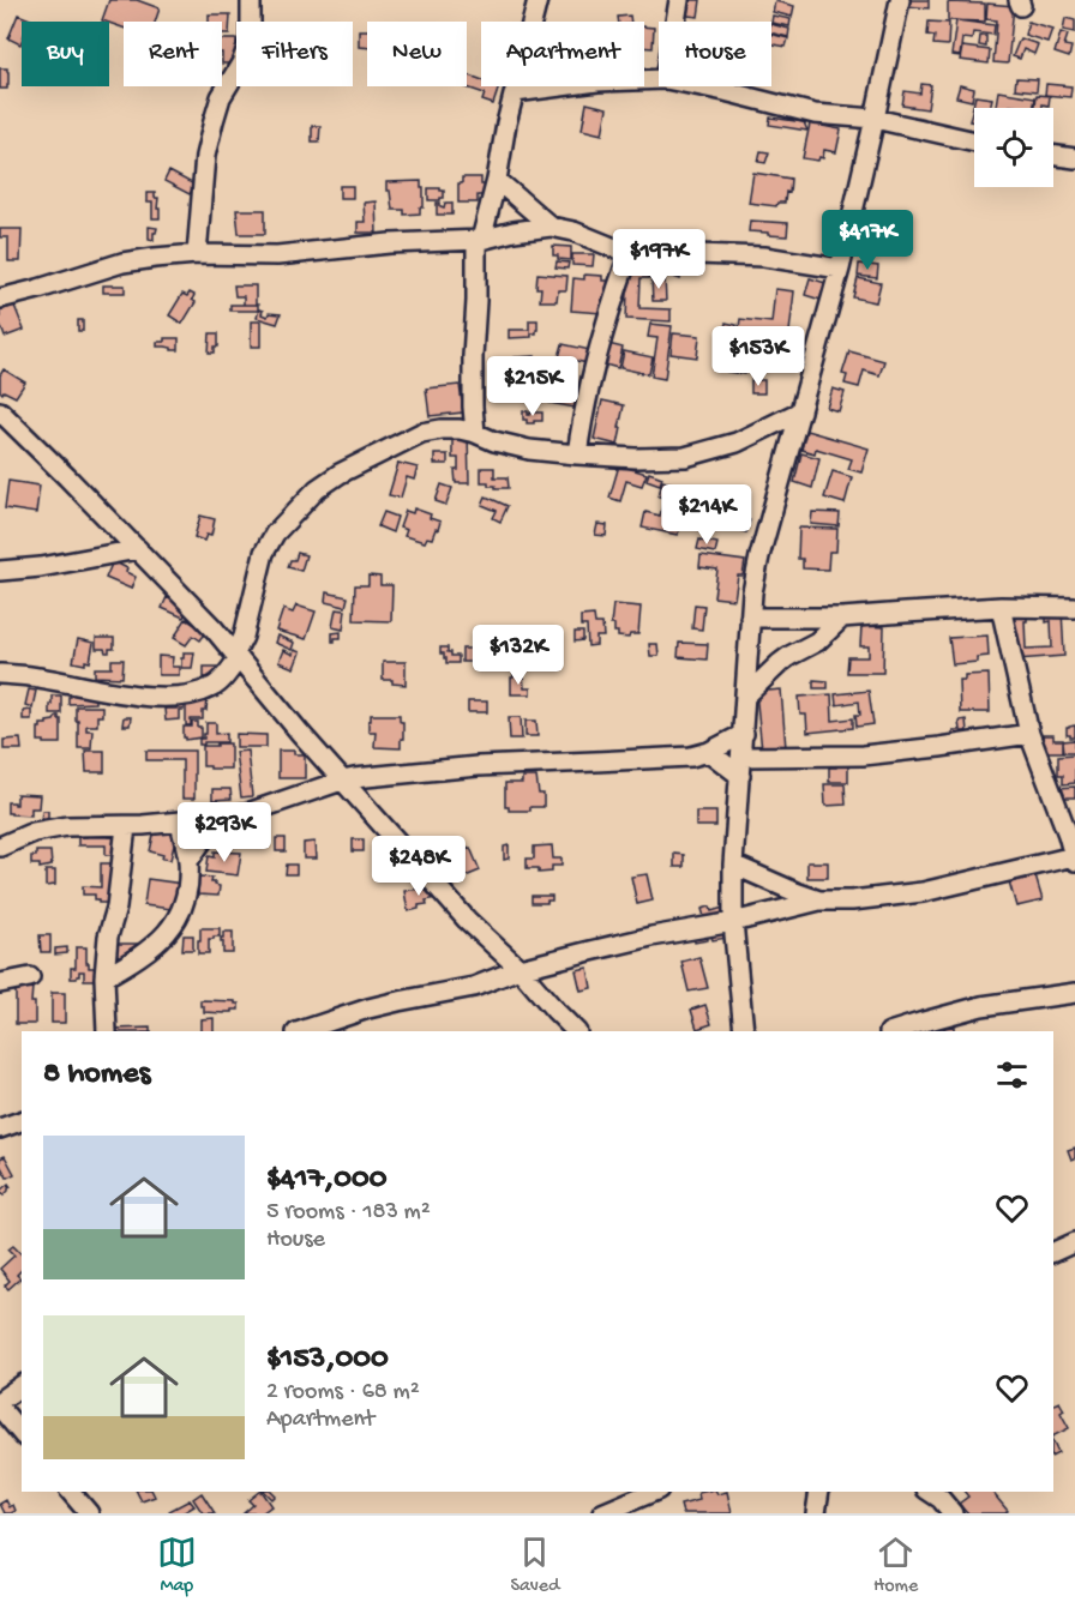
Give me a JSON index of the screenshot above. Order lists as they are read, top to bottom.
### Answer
{
  "page": {
    "chip": [
      "Buy",
      "Rent",
      "Filters",
      "New",
      "Apartment",
      "House"
    ],
    "price": [
      "$417K",
      "$197K",
      "$153K",
      "$215K",
      "$214K",
      "$132K",
      "$293K",
      "$248K"
    ],
    "heading": "8 homes",
    "list": [
      {
        "name": "$417,000",
        "note": "5 rooms · 183 m² · House"
      },
      {
        "name": "$153,000",
        "note": "2 rooms · 68 m² · Apartment"
      }
    ],
    "tabs": ["Map", "Saved", "Home"]
  }
}
